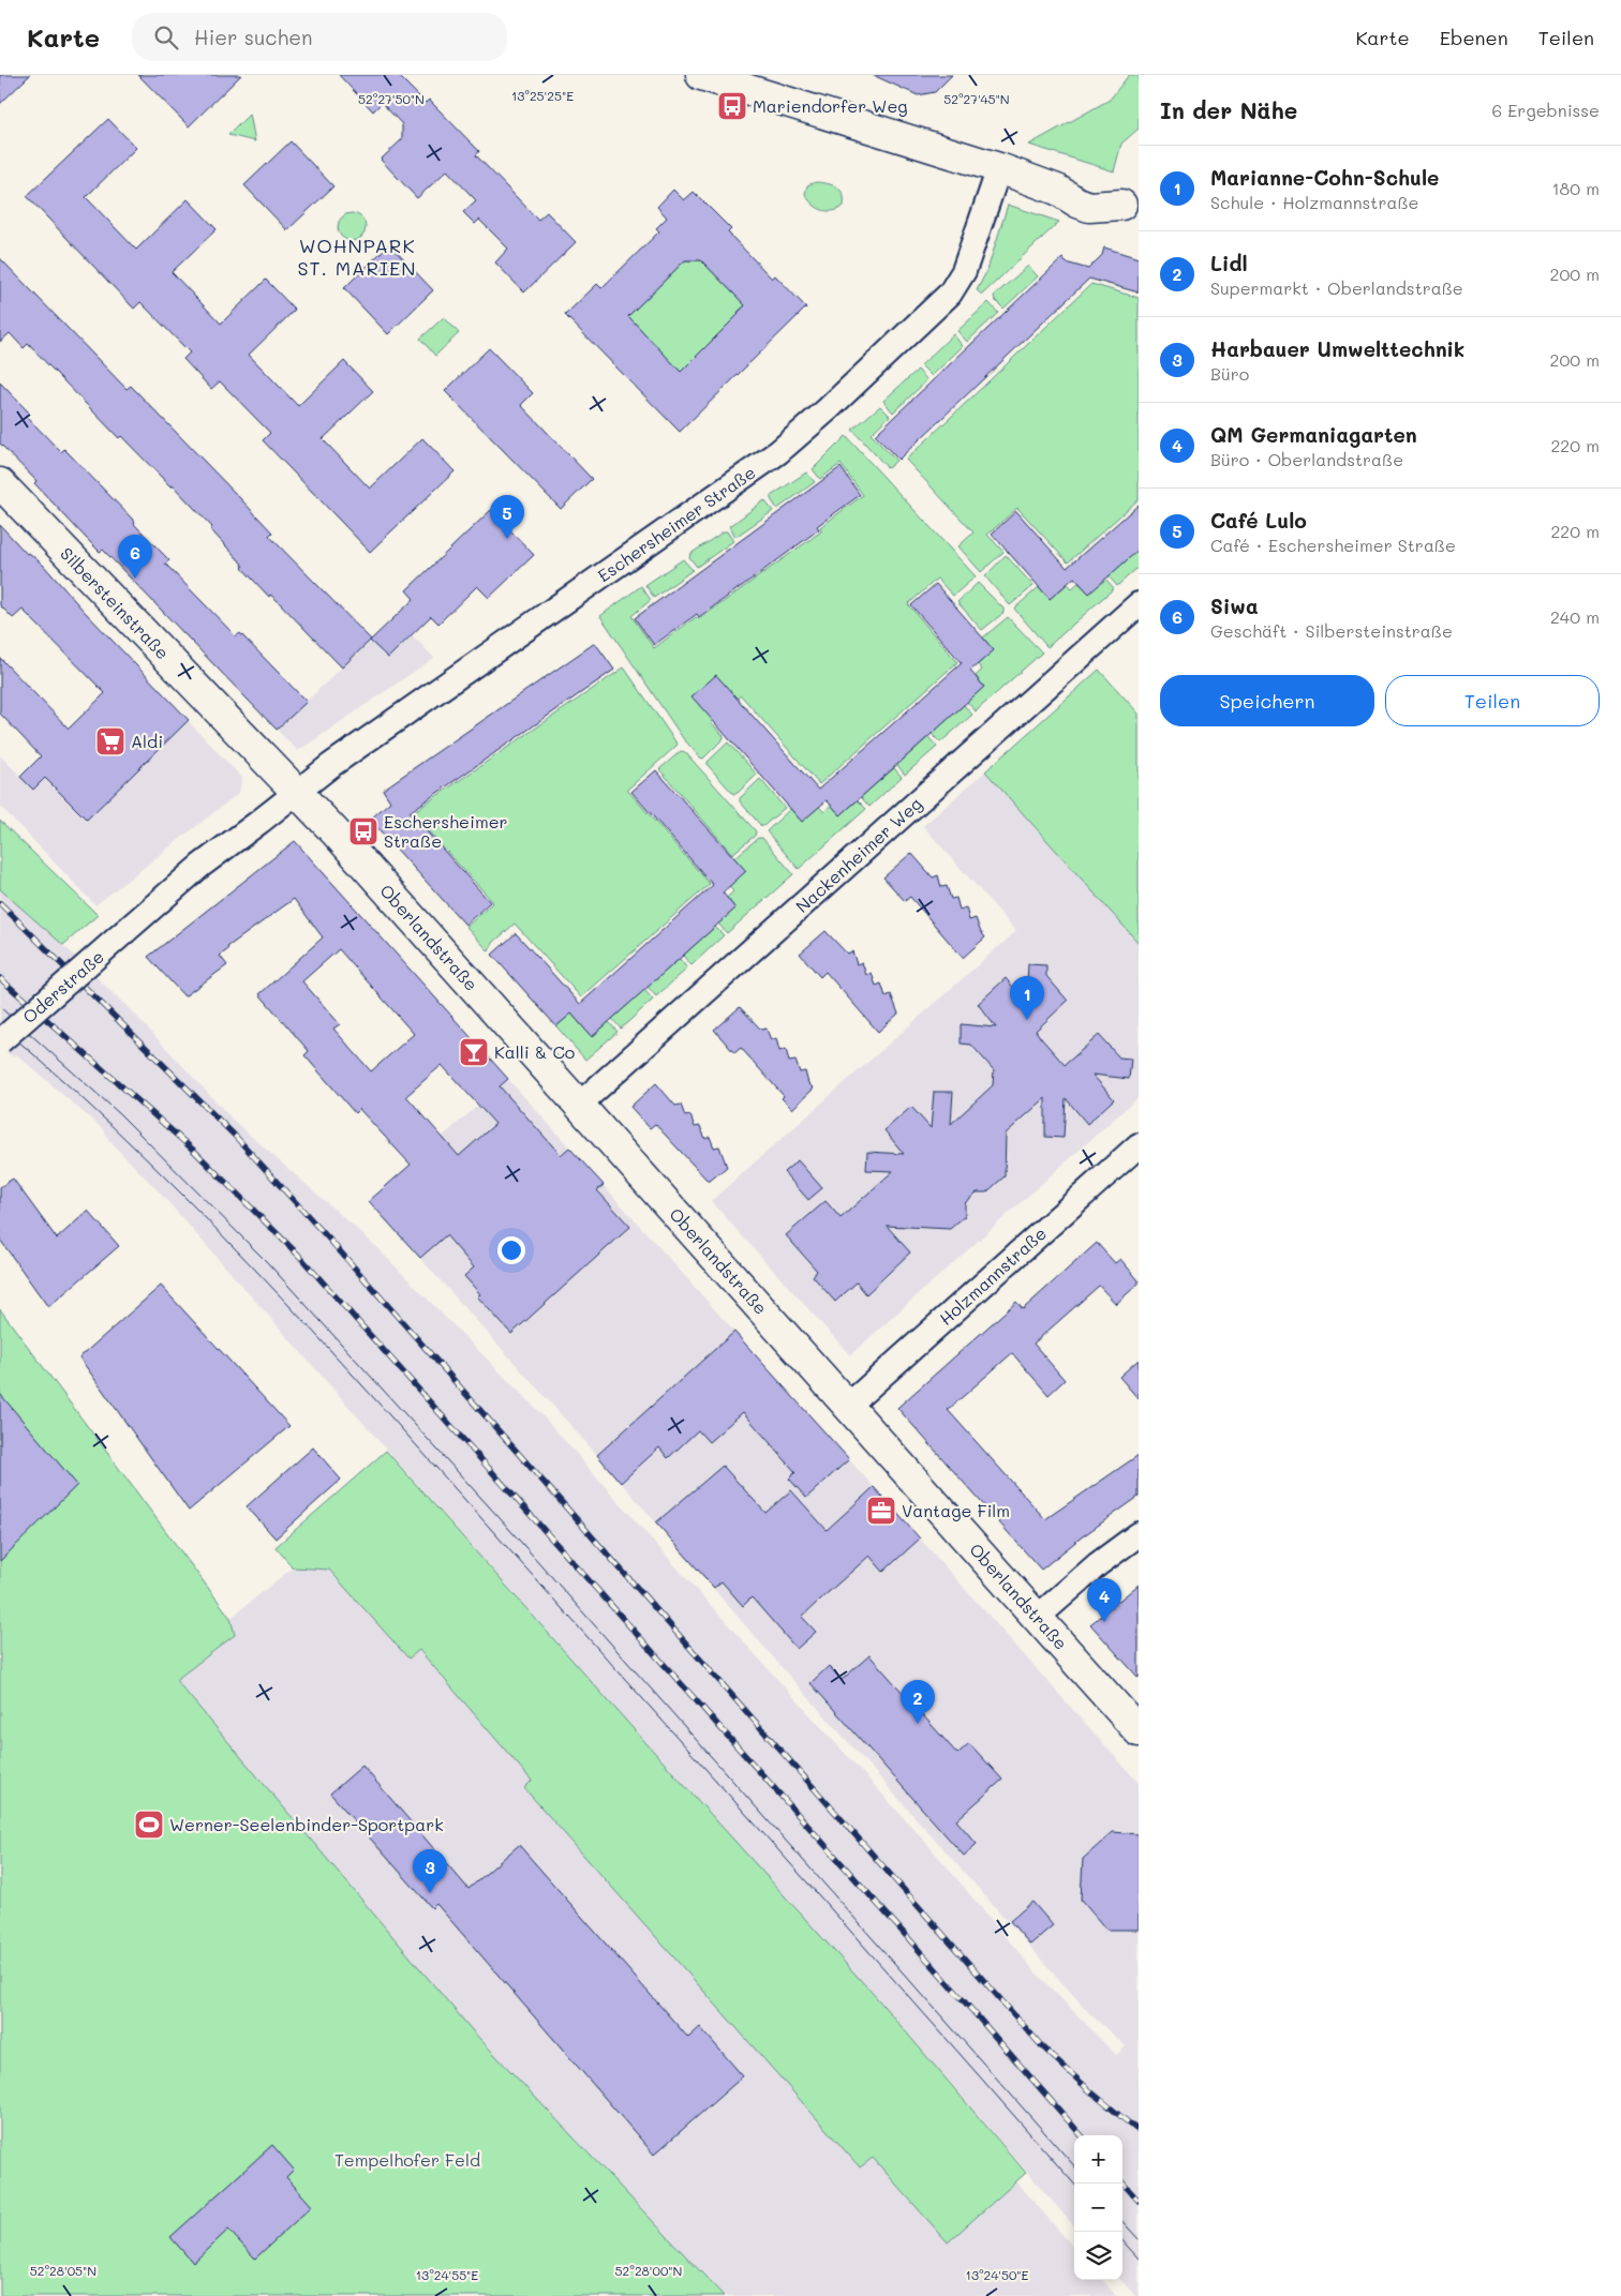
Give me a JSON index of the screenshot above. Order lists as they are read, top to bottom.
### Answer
{
  "streets": {
    "street": [
      "Eschersheimer Straße",
      "Silbersteinstraße",
      "Nackenheimer Weg",
      "Oberlandstraße",
      "Oderstraße",
      "Holzmannstraße"
    ]
  },
  "crossings": [
    ["Eschersheimer Straße", "Silbersteinstraße"],
    ["Eschersheimer Straße", "Oberlandstraße"],
    ["Eschersheimer Straße", "Oderstraße"],
    ["Silbersteinstraße", "Oberlandstraße"],
    ["Nackenheimer Weg", "Oberlandstraße"],
    ["Oberlandstraße", "Holzmannstraße"]
  ],
  "districts": ["WOHNPARK ST. MARIEN"],
  "parks": ["Tempelhofer Feld"],
  "places": {
    "bus stop": ["Mariendorfer Weg", "Eschersheimer Straße"],
    "supermarket": ["Aldi"],
    "bar": ["Kalli & Co"],
    "office": ["Vantage Film"],
    "sports": ["Werner-Seelenbinder-Sportpark"]
  },
  "page": {
    "header": "Karte",
    "search": "Hier suchen",
    "nav": ["Karte", "Ebenen", "Teilen"],
    "heading": ["In der Nähe", "6 Ergebnisse"],
    "list": [
      {
        "mark": "1",
        "name": "Marianne-Cohn-Schule",
        "note": "Schule · Holzmannstraße",
        "value": "180 m"
      },
      {
        "mark": "2",
        "name": "Lidl",
        "note": "Supermarkt · Oberlandstraße",
        "value": "200 m"
      },
      {
        "mark": "3",
        "name": "Harbauer Umwelttechnik",
        "note": "Büro",
        "value": "200 m"
      },
      {
        "mark": "4",
        "name": "QM Germaniagarten",
        "note": "Büro · Oberlandstraße",
        "value": "220 m"
      },
      {
        "mark": "5",
        "name": "Café Lulo",
        "note": "Café · Eschersheimer Straße",
        "value": "220 m"
      },
      {
        "mark": "6",
        "name": "Siwa",
        "note": "Geschäft · Silbersteinstraße",
        "value": "240 m"
      }
    ],
    "pins": [
      "5",
      "6",
      "1",
      "4",
      "2",
      "3"
    ],
    "buttons": ["Speichern", "Teilen"],
    "map_buttons": ["+", "−"]
  },
  "coordinates": [
    "13°25'25\"E",
    "52°27'50\"N",
    "52°27'45\"N",
    "52°28'05\"N",
    "52°28'00\"N",
    "13°24'55\"E",
    "13°24'50\"E"
  ]
}
